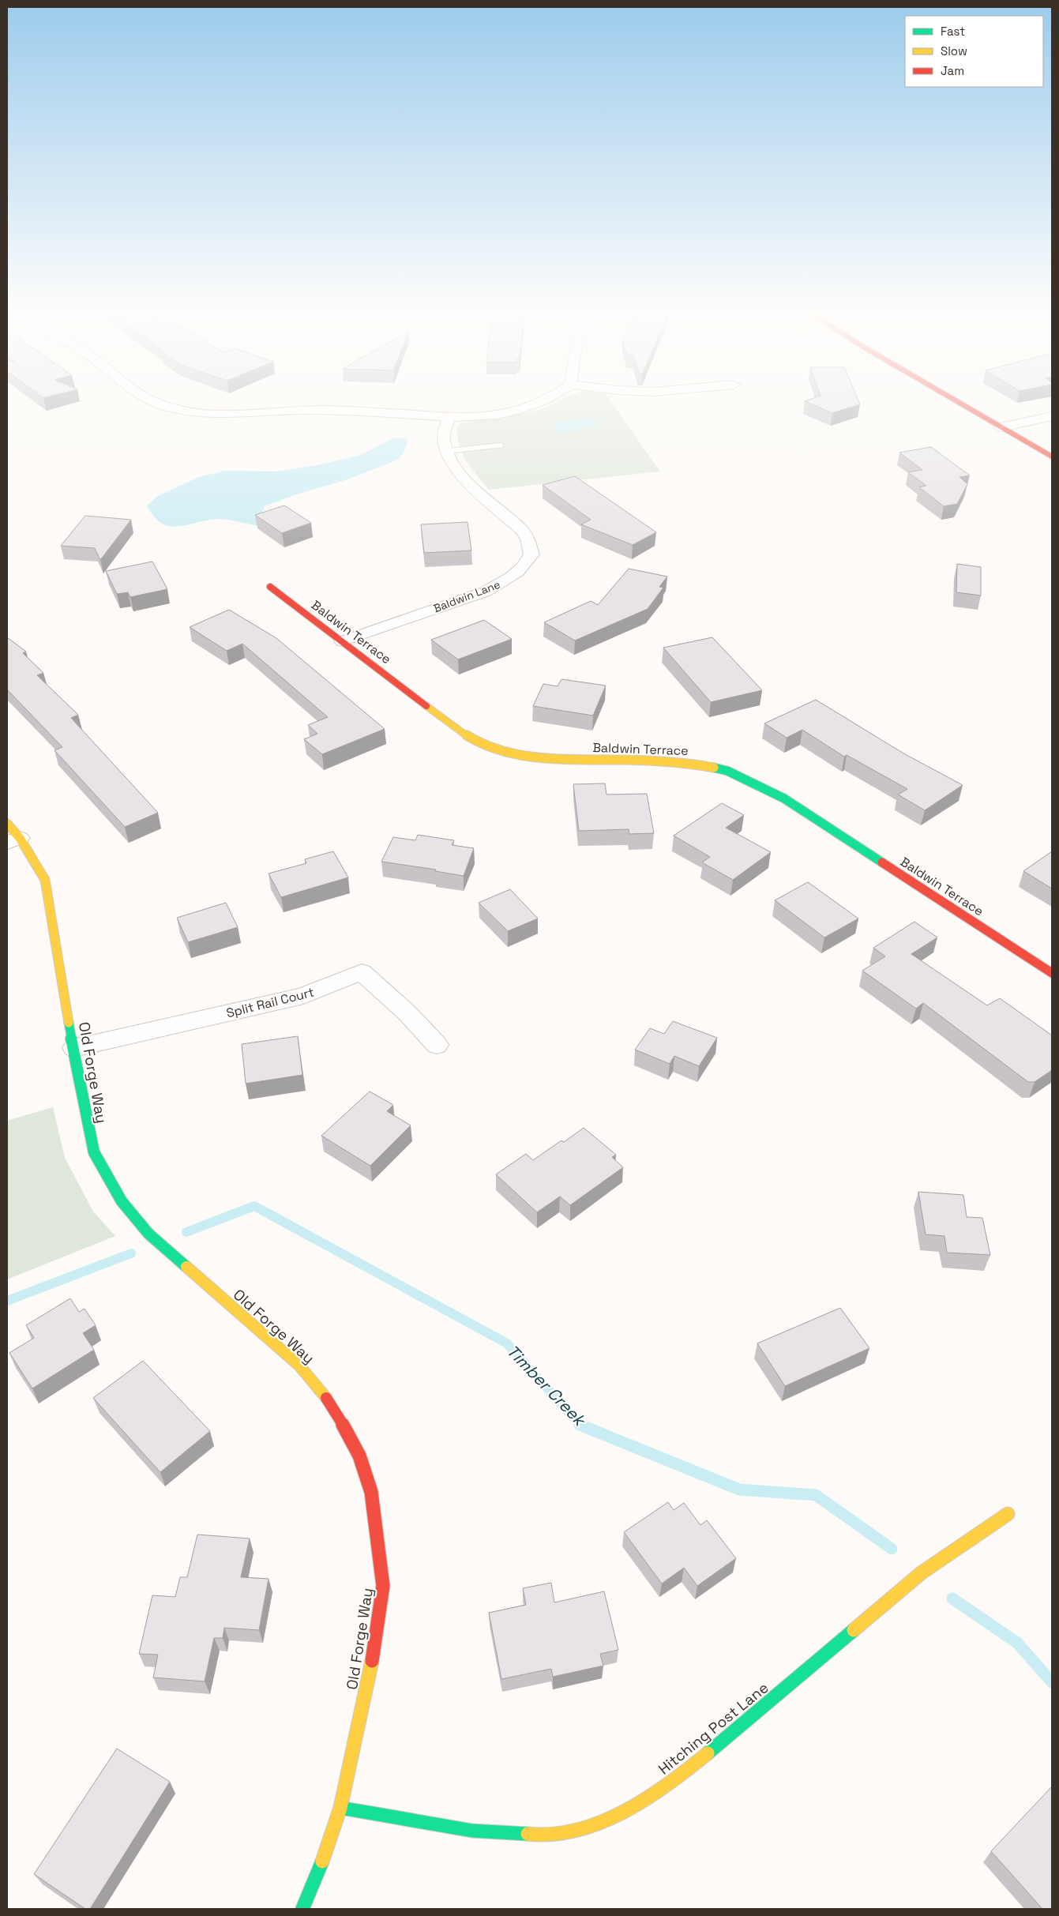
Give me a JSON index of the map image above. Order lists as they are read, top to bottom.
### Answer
{
  "streets": {
    "street": [
      "Baldwin Lane",
      "Baldwin Terrace",
      "Split Rail Court",
      "Old Forge Way",
      "Hitching Post Lane"
    ]
  },
  "crossings": [
    ["Baldwin Lane", "Baldwin Terrace"],
    ["Split Rail Court", "Old Forge Way"],
    ["Old Forge Way", "Hitching Post Lane"]
  ],
  "water": ["Timber Creek"],
  "legend": ["Fast", "Slow", "Jam"]
}
